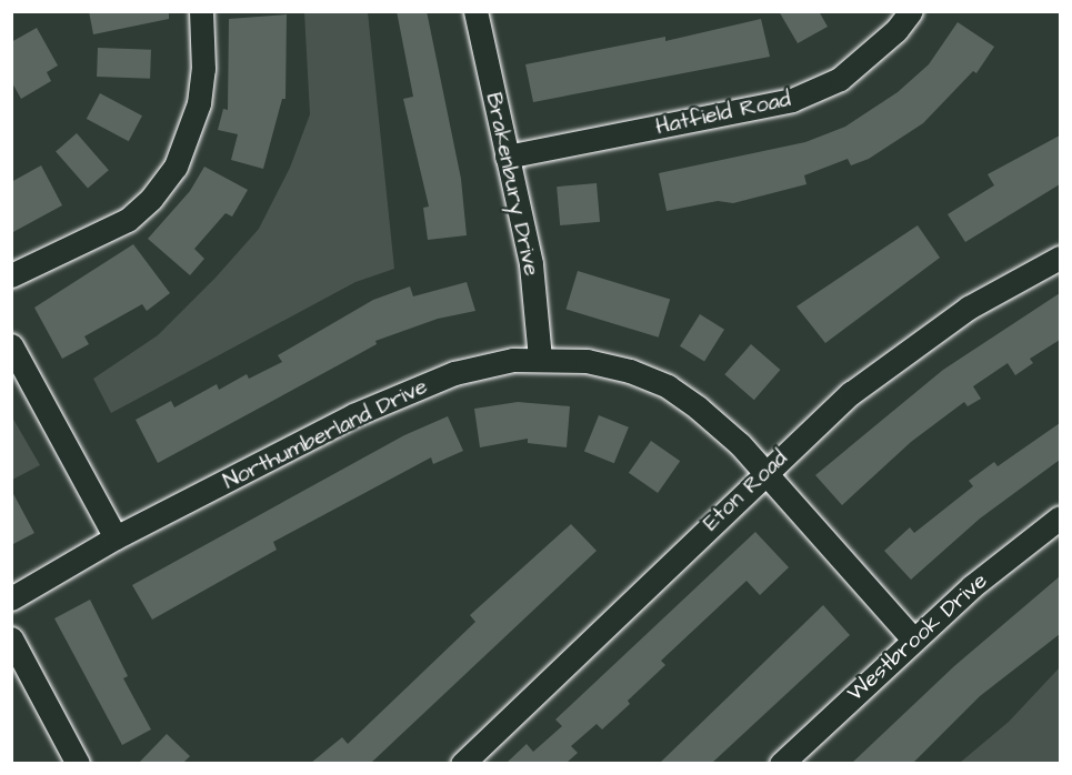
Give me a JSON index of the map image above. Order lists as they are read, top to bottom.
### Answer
{
  "streets": {
    "street": [
      "Hatfield Road",
      "Brakenbury Drive",
      "Northumberland Drive",
      "Eton Road",
      "Westbrook Drive"
    ]
  },
  "crossings": [
    ["Hatfield Road", "Brakenbury Drive"],
    ["Brakenbury Drive", "Northumberland Drive"],
    ["Northumberland Drive", "Eton Road"],
    ["Northumberland Drive", "Westbrook Drive"]
  ]
}
